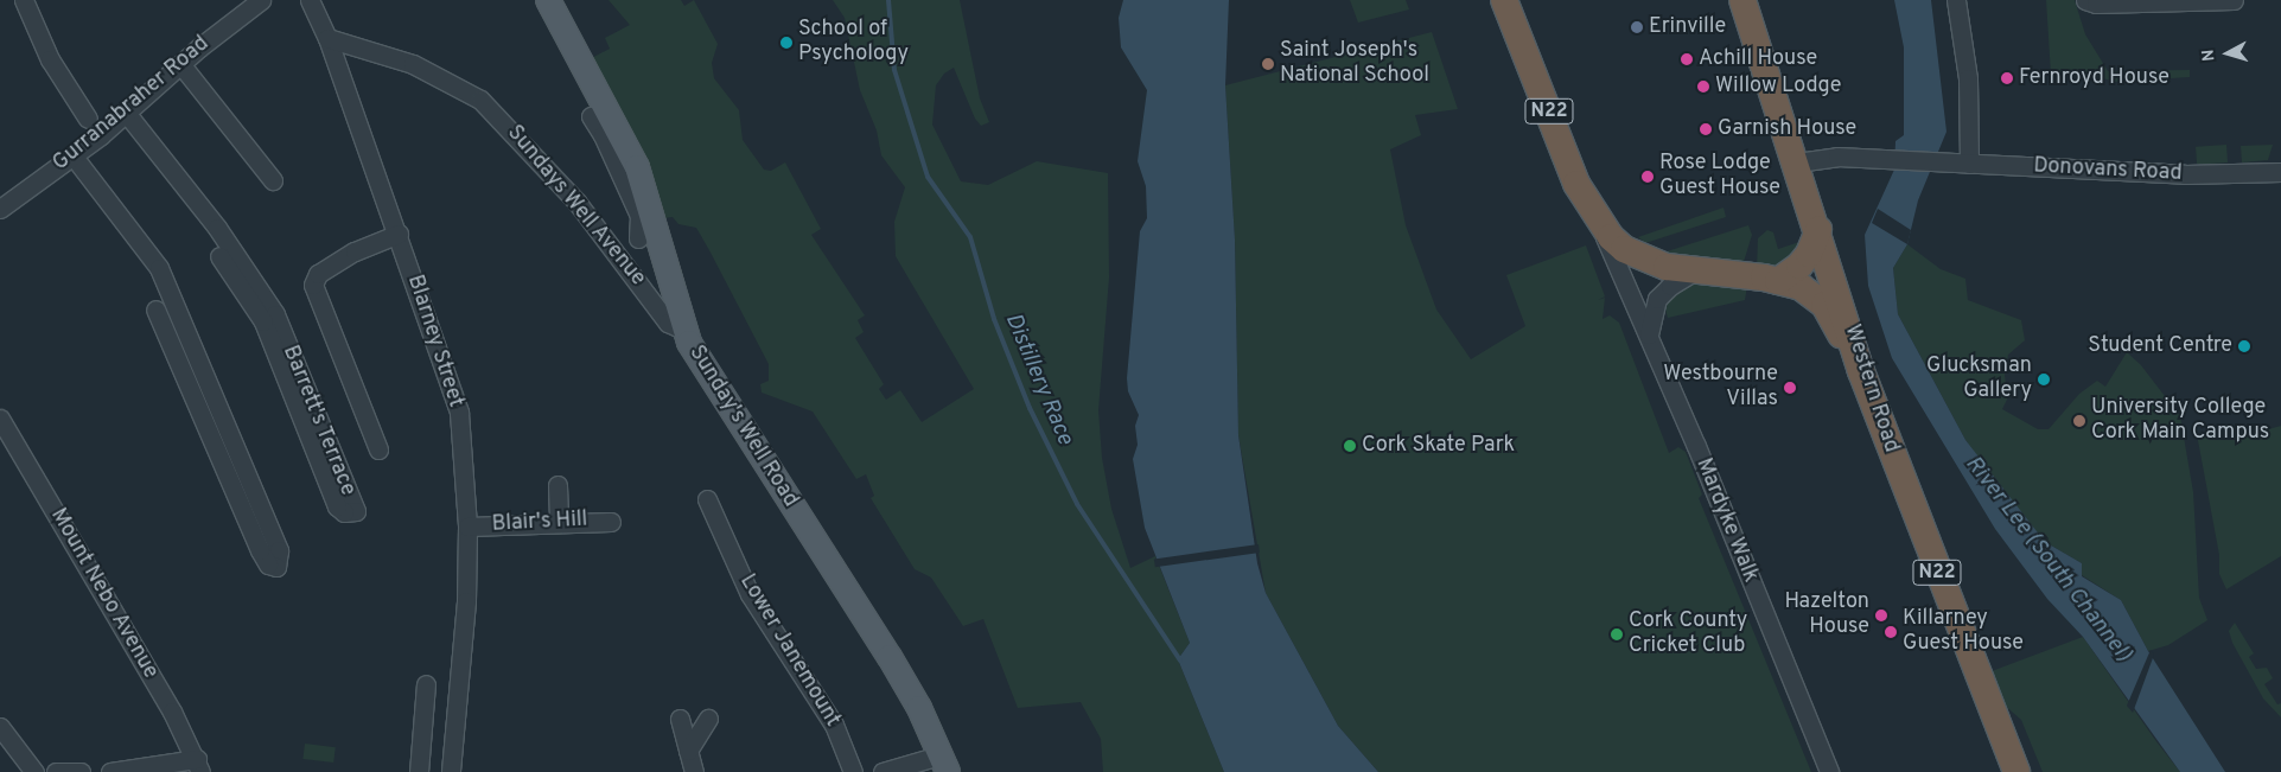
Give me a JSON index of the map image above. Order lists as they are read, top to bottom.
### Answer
{
  "streets": {
    "highway": ["N22", "Western Road", "Mardyke Walk"],
    "main road": ["Sunday's Well Road"],
    "street": [
      "Gurranabraher Road",
      "Donovans Road",
      "Sundays Well Avenue",
      "Blarney Street",
      "Barrett's Terrace",
      "Blair's Hill",
      "Mount Nebo Avenue",
      "Lower Janemount"
    ]
  },
  "crossings": [
    ["Gurranabraher Road", "Barrett's Terrace"],
    ["N22", "Western Road"],
    ["N22", "Mardyke Walk"],
    ["Donovans Road", "Western Road"],
    ["Sundays Well Avenue", "Blarney Street"],
    ["Sundays Well Avenue", "Sunday's Well Road"],
    ["Blarney Street", "Blair's Hill"]
  ],
  "water": ["Distillery Race", "River Lee (South Channel)"],
  "places": [
    "Erinville",
    "School of Psychology",
    "Achill House",
    "Saint Joseph's National School",
    "Fernroyd House",
    "Willow Lodge",
    "Garnish House",
    "Rose Lodge Guest House",
    "Student Centre",
    "Glucksman Gallery",
    "Westbourne Villas",
    "University College Cork Main Campus",
    "Cork Skate Park",
    "Hazelton House",
    "Killarney Guest House",
    "Cork County Cricket Club"
  ],
  "north": "left"
}
